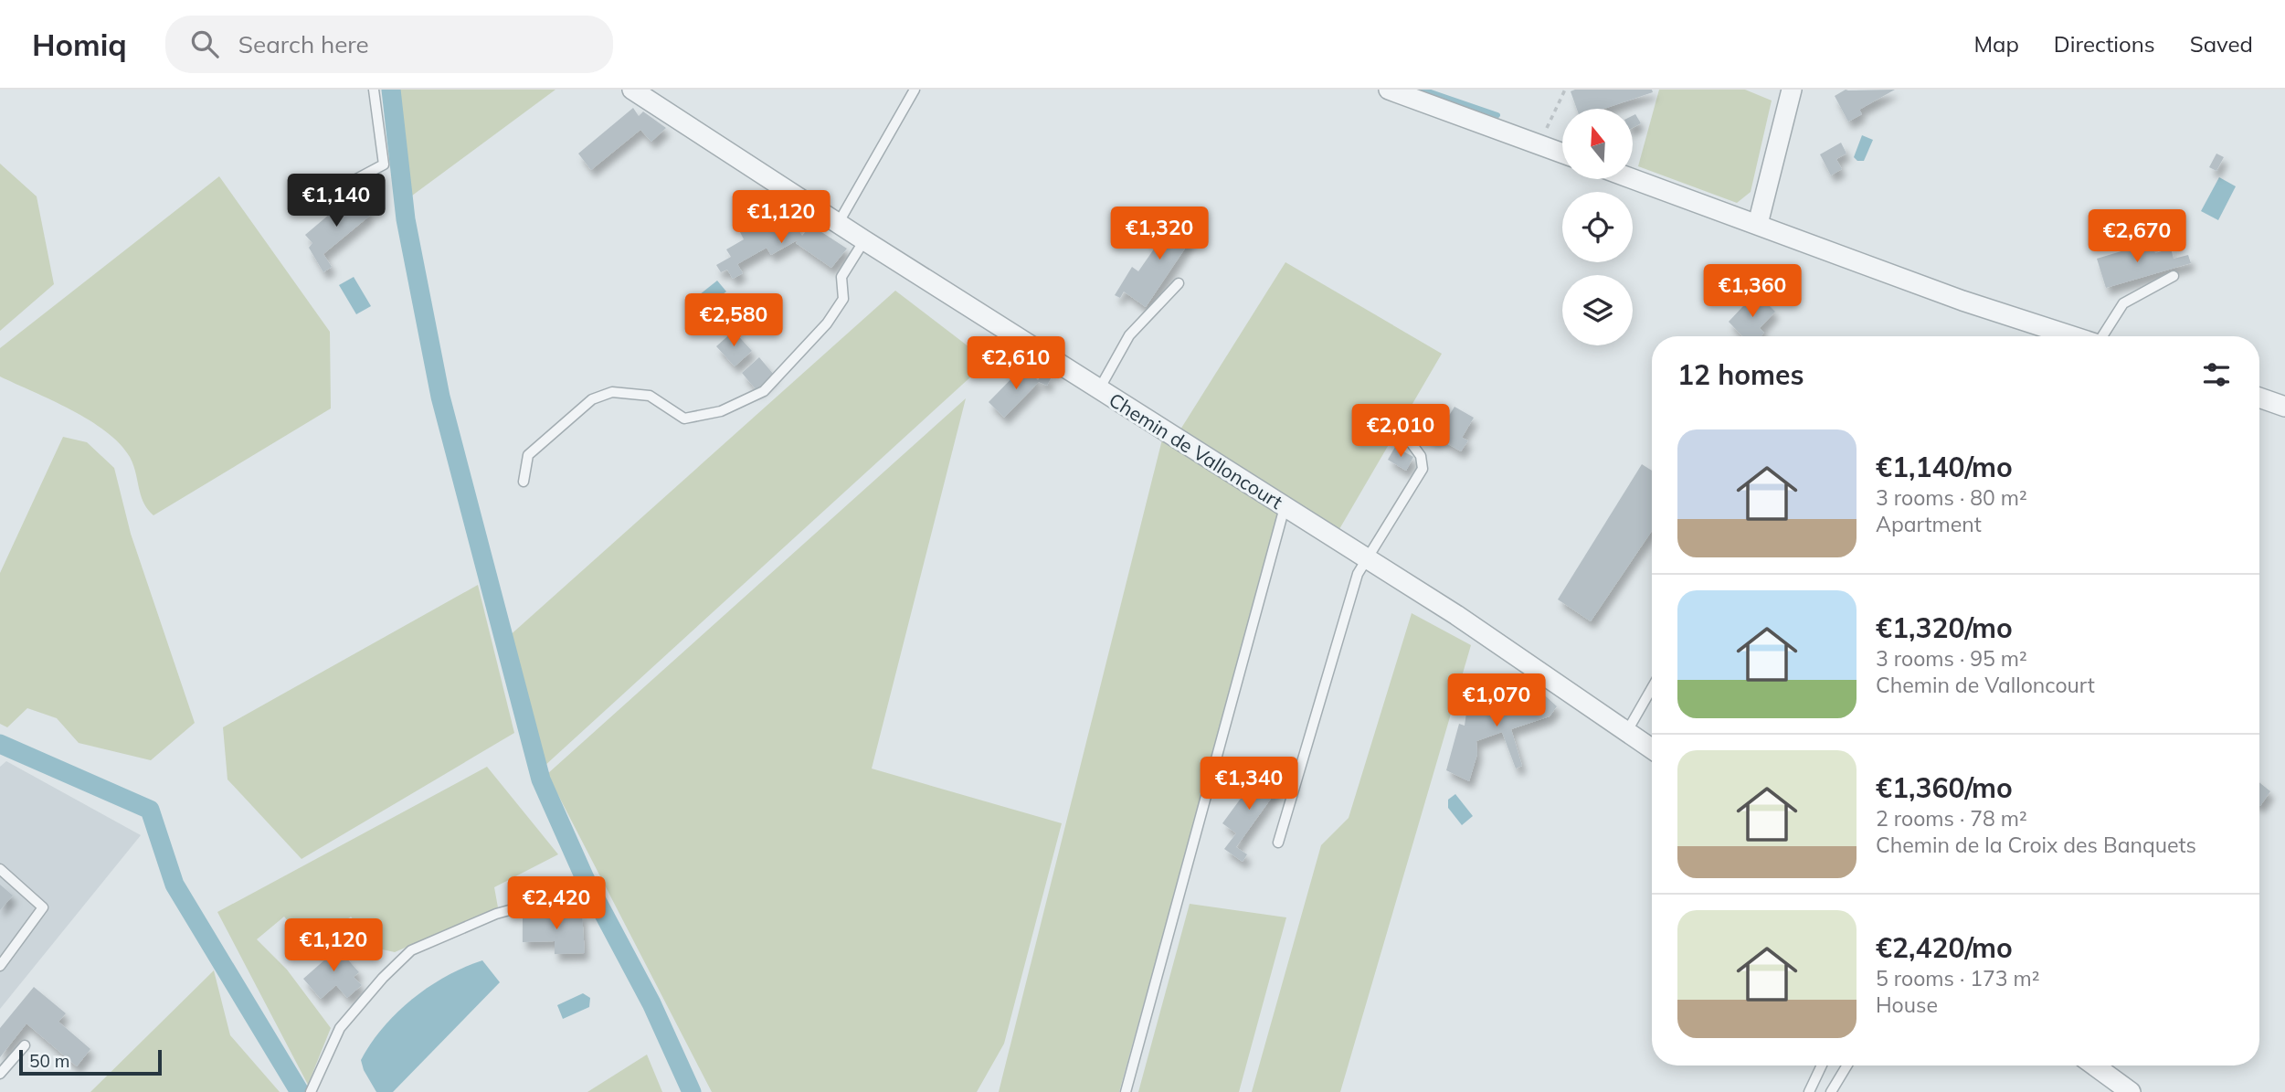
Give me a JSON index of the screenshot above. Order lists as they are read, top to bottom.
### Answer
{
  "streets": {
    "street": ["Chemin de Valloncourt"]
  },
  "scale_bar": "50 m",
  "north": "top",
  "page": {
    "header": "Homiq",
    "search": "Search here",
    "nav": ["Map", "Directions", "Saved"],
    "price": [
      "€1,140",
      "€1,120",
      "€1,320",
      "€2,670",
      "€1,360",
      "€2,580",
      "€2,610",
      "€2,010",
      "€1,070",
      "€1,340",
      "€2,420",
      "€1,120"
    ],
    "heading": "12 homes",
    "list": [
      {
        "name": "€1,140/mo",
        "note": "3 rooms · 80 m² · Apartment"
      },
      {
        "name": "€1,320/mo",
        "note": "3 rooms · 95 m² · Chemin de Valloncourt"
      },
      {
        "name": "€1,360/mo",
        "note": "2 rooms · 78 m² · Chemin de la Croix des Banquets"
      },
      {
        "name": "€2,420/mo",
        "note": "5 rooms · 173 m² · House"
      }
    ],
    "scale": "50 m"
  }
}
